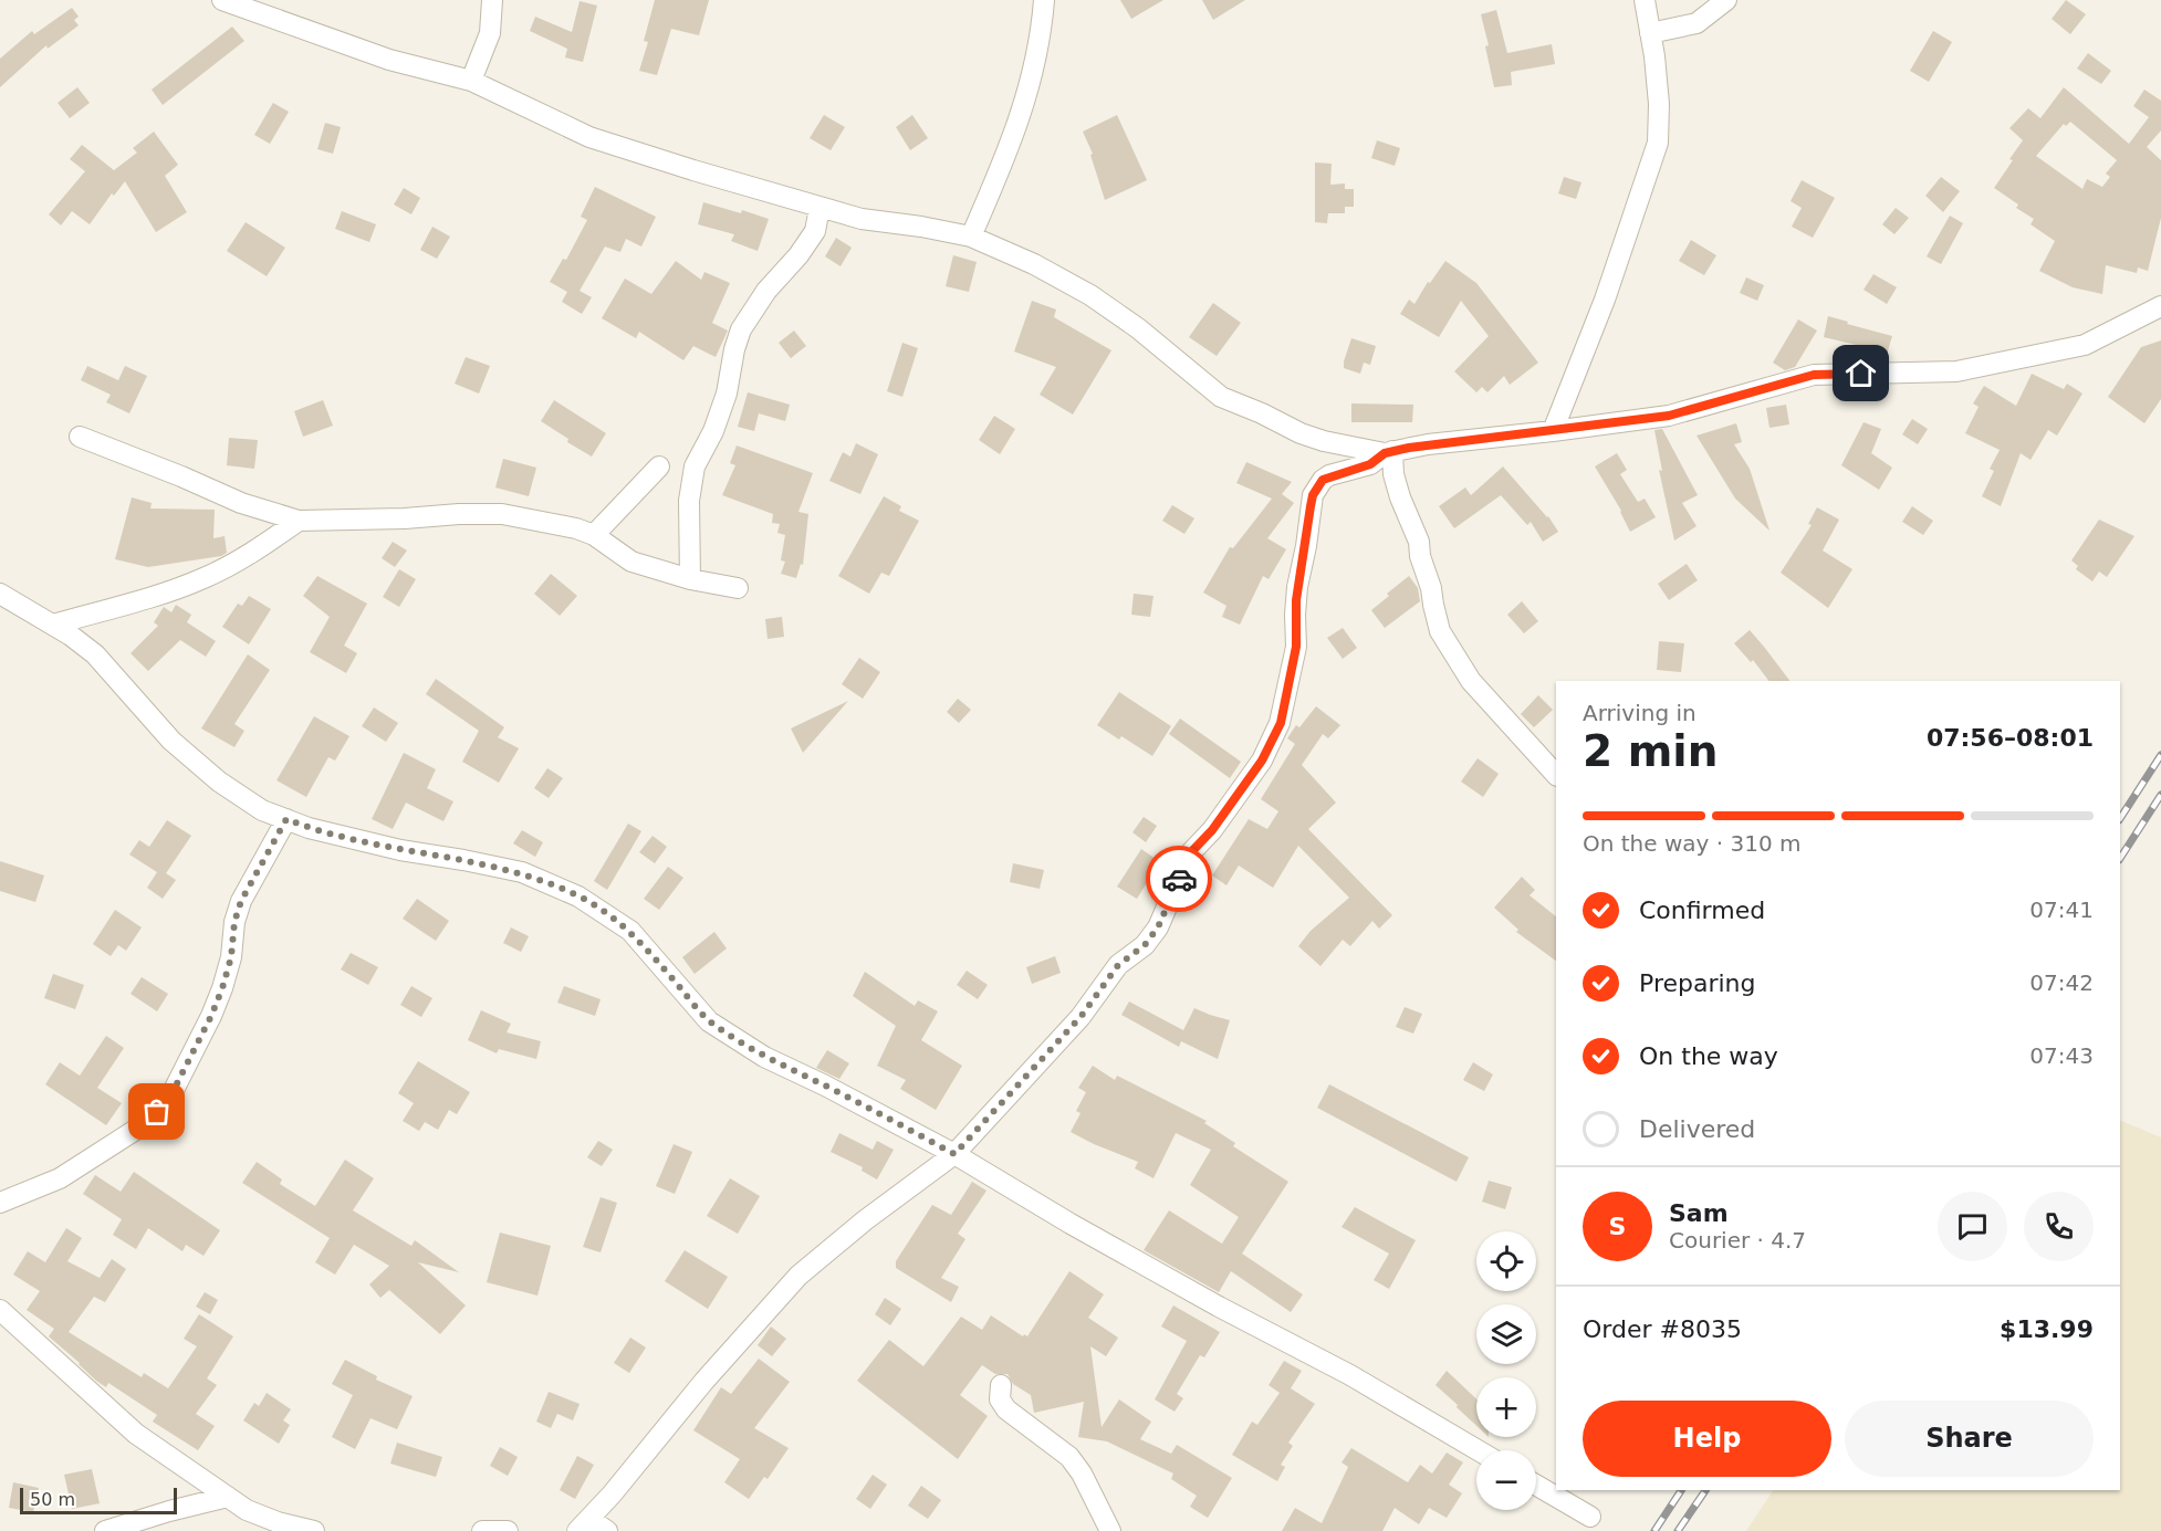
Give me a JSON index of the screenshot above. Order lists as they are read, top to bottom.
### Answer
{
  "scale_bar": "50 m",
  "page": {
    "heading": ["2 min", "Arriving in", "07:56–08:01"],
    "panel": [
      "Sam",
      "Courier · 4.7",
      "Order #8035",
      "$13.99"
    ],
    "bar": "On the way · 310 m",
    "list": [
      ["Confirmed", "07:41"],
      ["Preparing", "07:42"],
      ["On the way", "07:43"],
      "Delivered"
    ],
    "round": "S",
    "map_buttons": ["+", "−"],
    "buttons": ["Help", "Share"],
    "scale": "50 m"
  }
}
